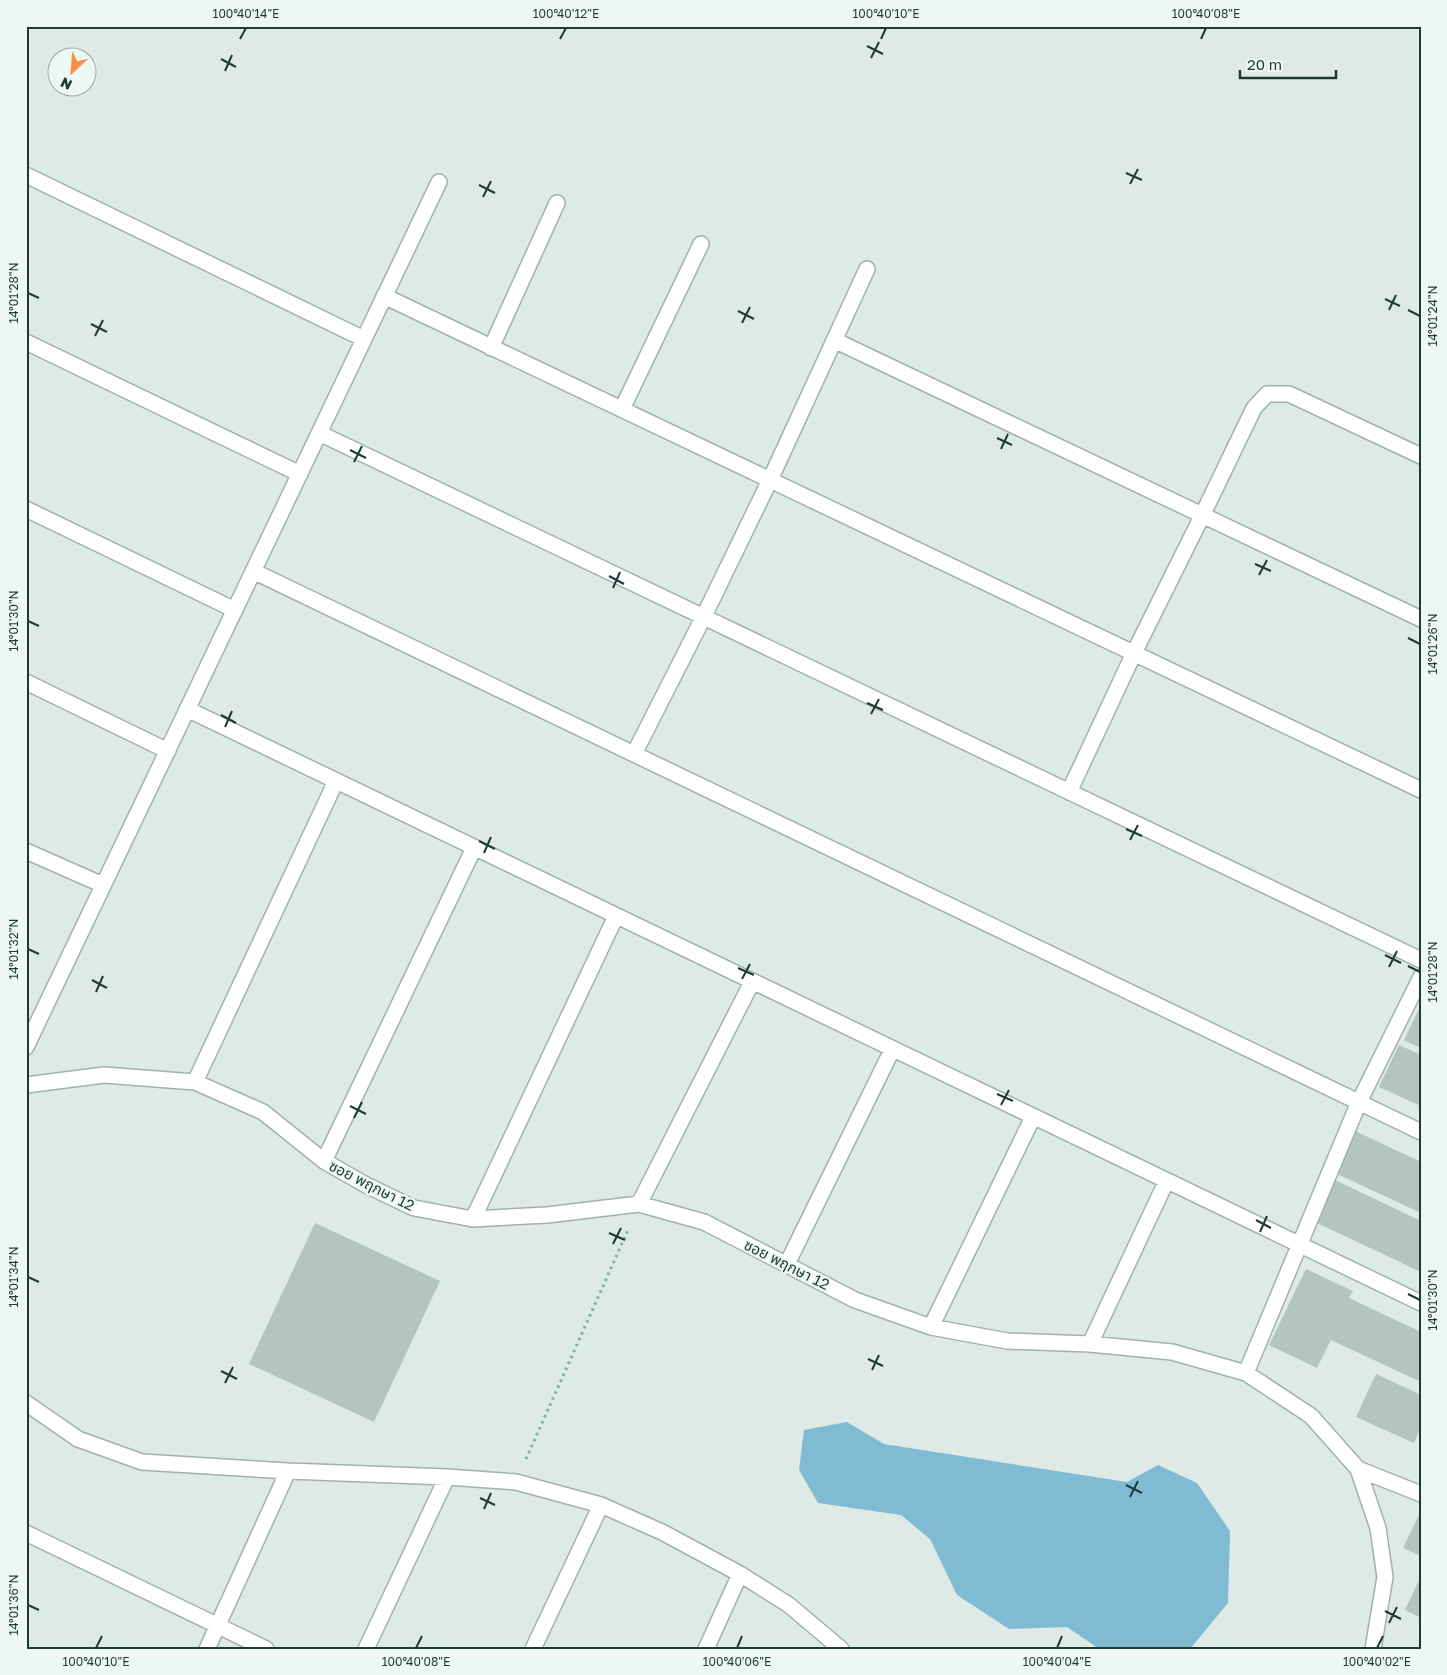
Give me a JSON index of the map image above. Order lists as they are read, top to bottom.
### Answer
{
  "streets": {
    "street": ["ซอย พฤกษา 12"]
  },
  "scale_bar": "20 m",
  "north": "bottom left",
  "coordinates": [
    "100°40'14\"E",
    "100°40'12\"E",
    "100°40'10\"E",
    "100°40'08\"E",
    "14°01'28\"N",
    "14°01'24\"N",
    "14°01'30\"N",
    "14°01'26\"N",
    "14°01'32\"N",
    "14°01'34\"N",
    "14°01'36\"N",
    "100°40'06\"E",
    "100°40'04\"E",
    "100°40'02\"E"
  ]
}
